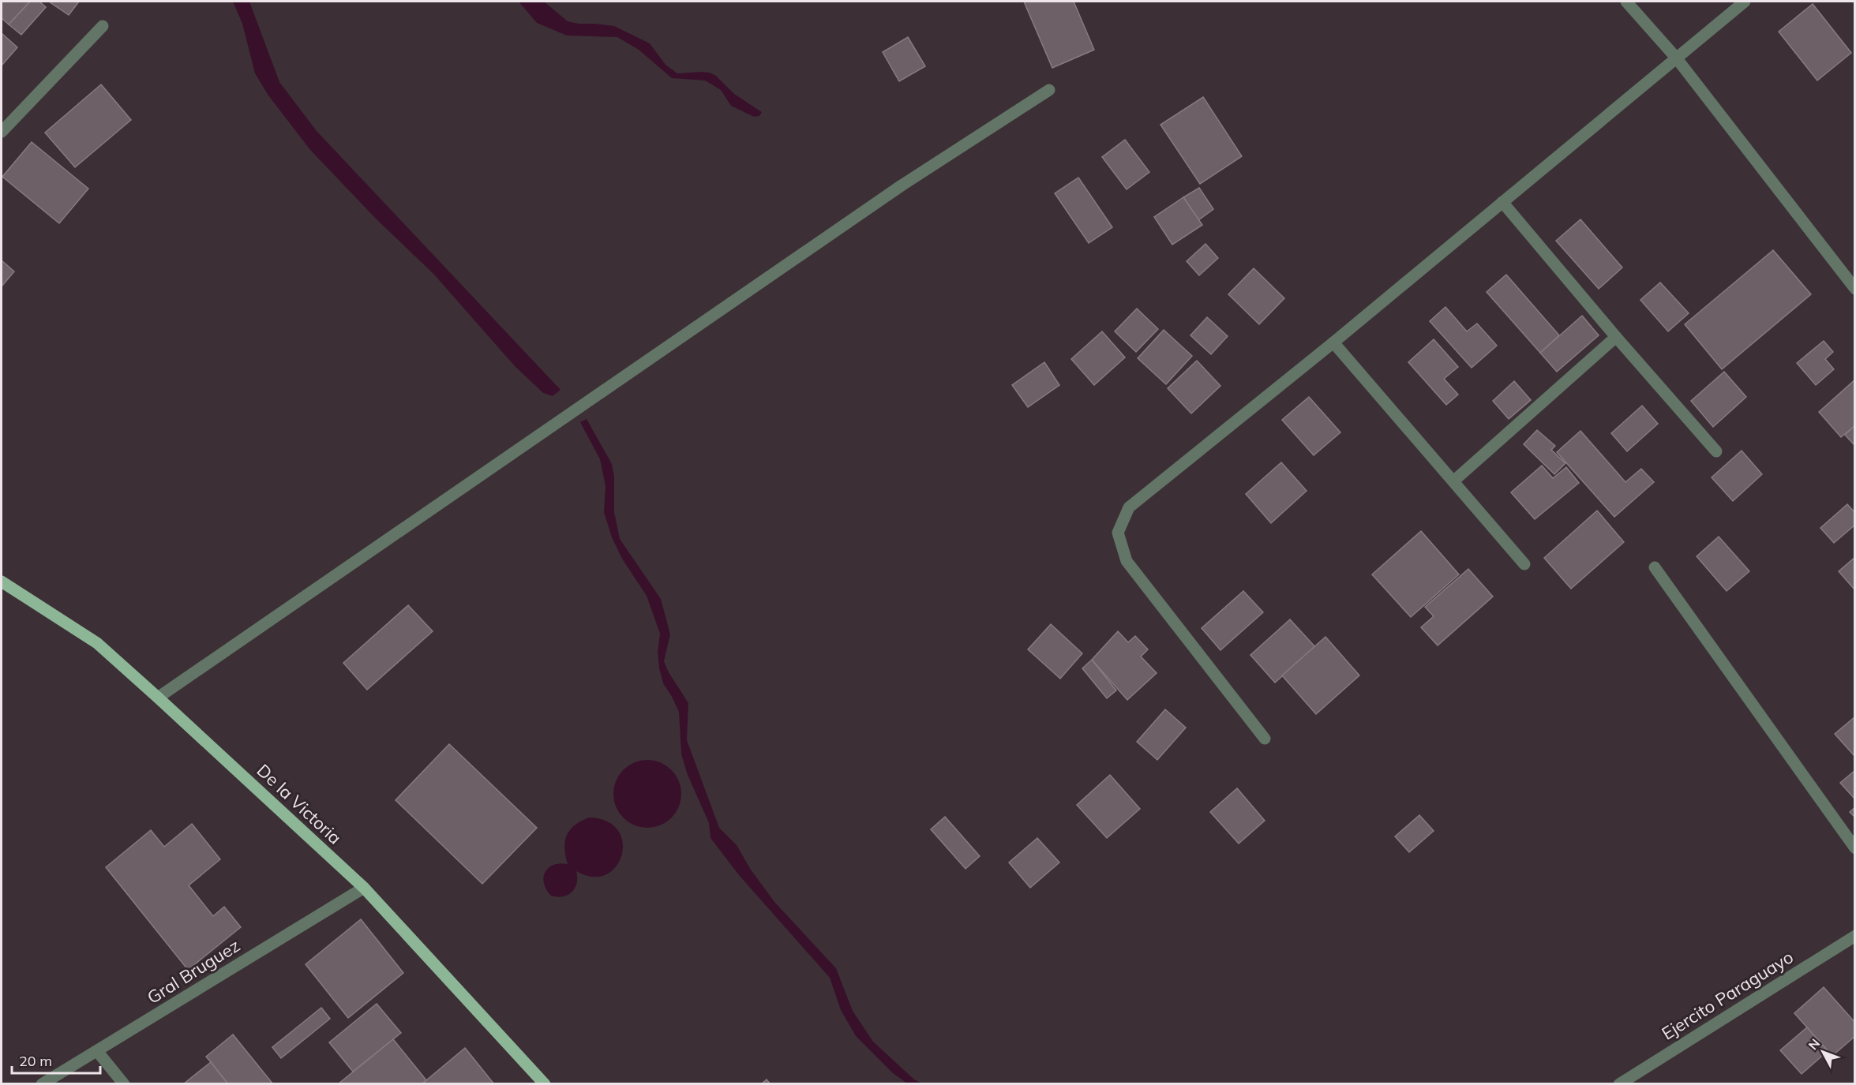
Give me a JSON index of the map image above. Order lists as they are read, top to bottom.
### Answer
{
  "streets": {
    "main road": ["De la Victoria"],
    "street": ["Gral Bruguez", "Ejercito Paraguayo"]
  },
  "crossings": [
    ["De la Victoria", "Gral Bruguez"]
  ],
  "scale_bar": "20 m",
  "north": "top left"
}
